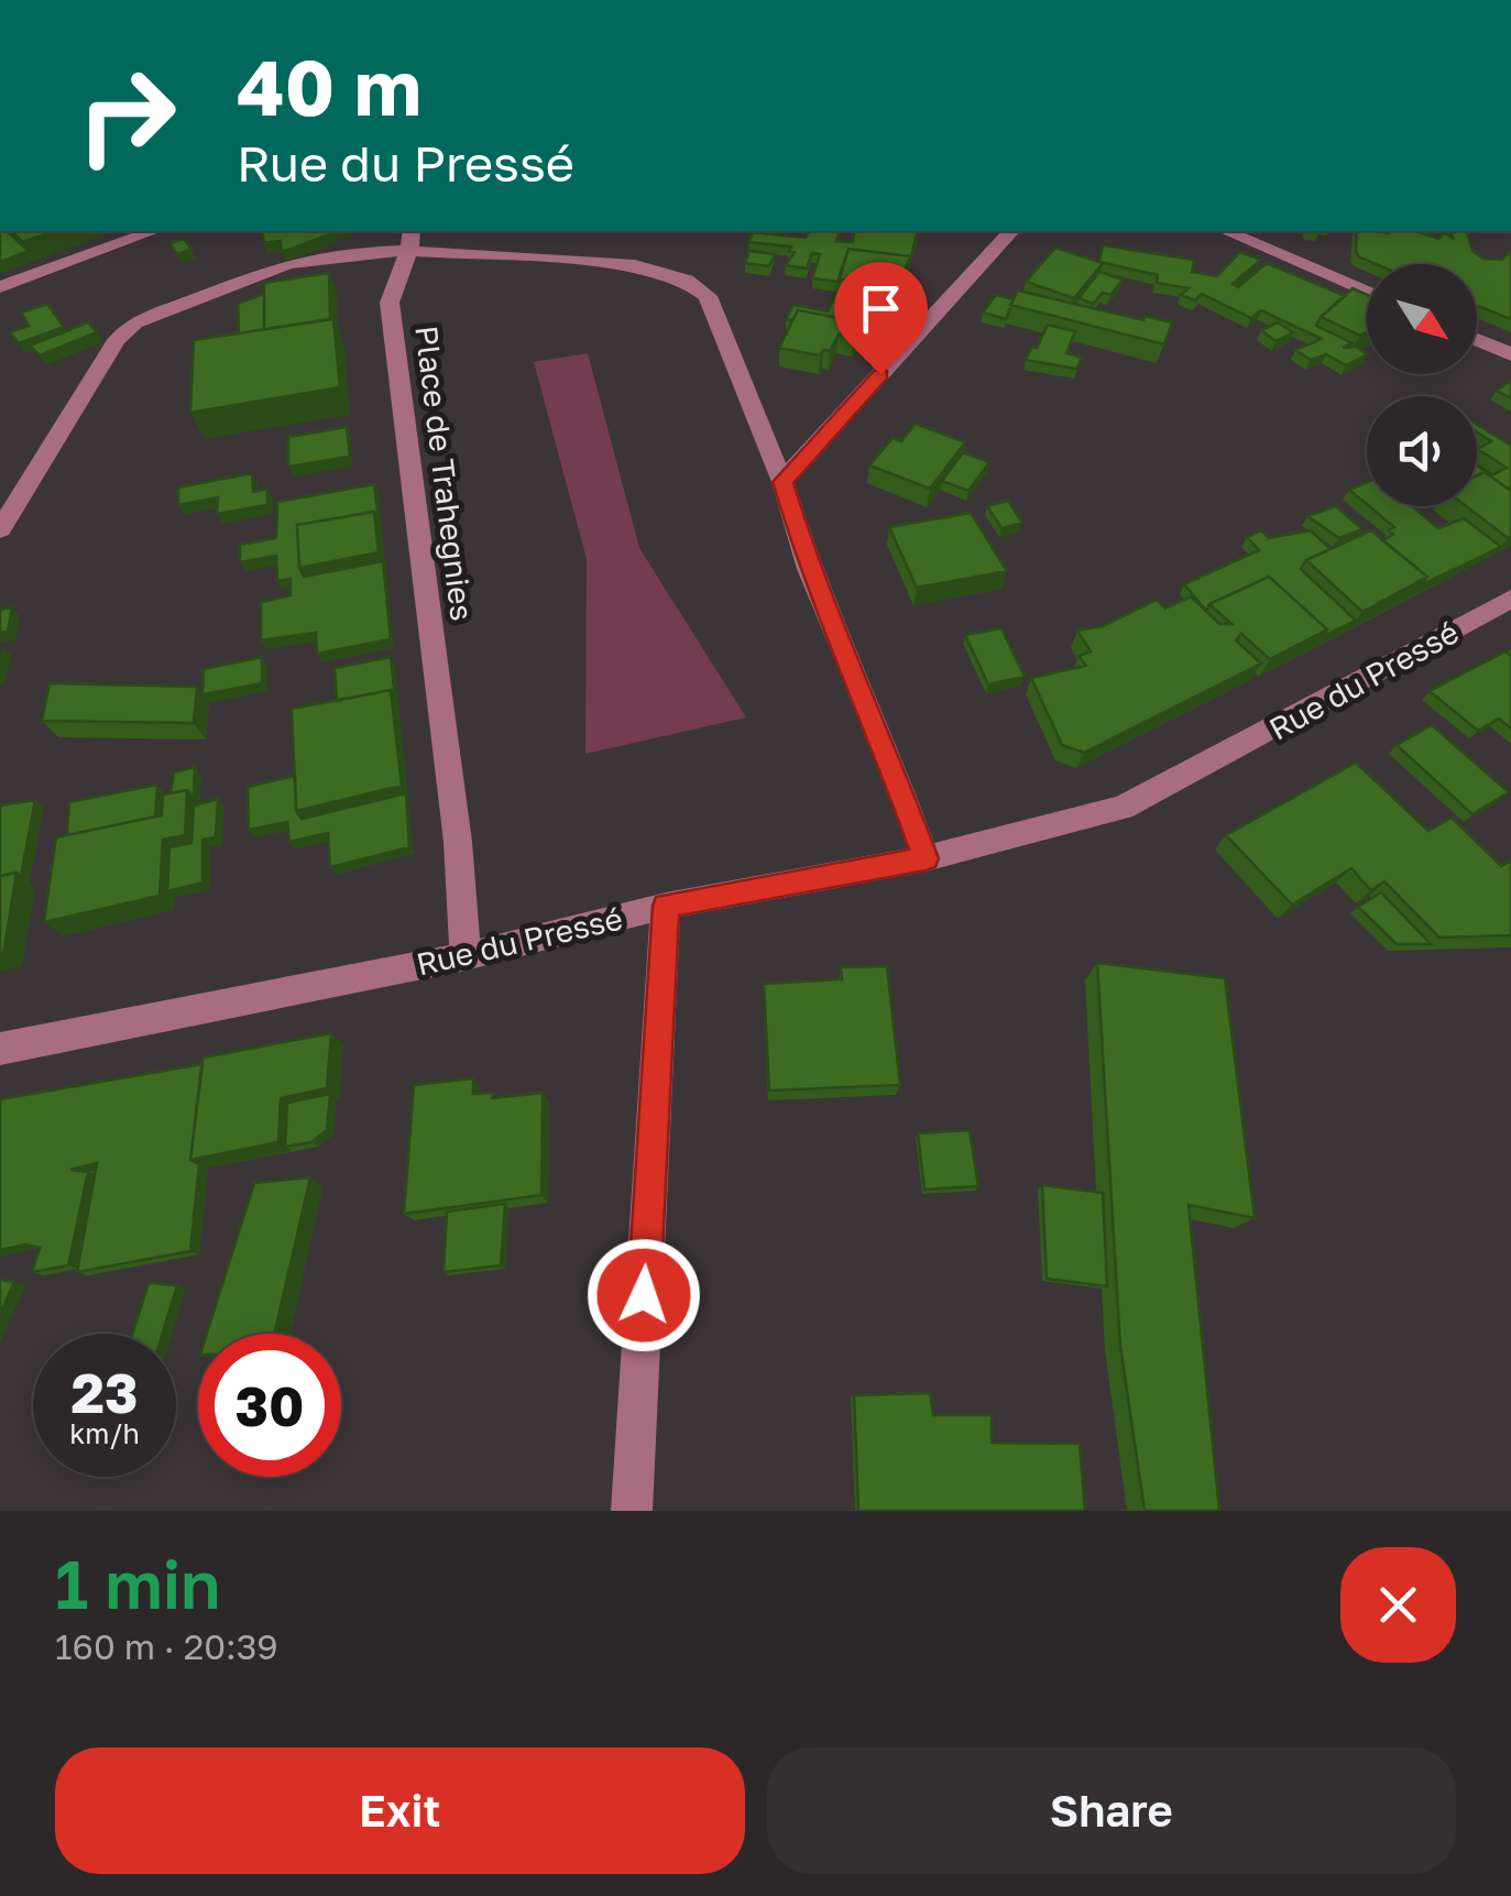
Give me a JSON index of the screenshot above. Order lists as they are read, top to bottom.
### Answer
{
  "streets": {
    "street": ["Place de Trahegnies", "Rue du Pressé"]
  },
  "crossings": [
    ["Place de Trahegnies", "Rue du Pressé"]
  ],
  "north": "bottom right",
  "page": {
    "turn": ["40 m", "Rue du Pressé"],
    "speed": "23 km/h",
    "limit": "30",
    "heading": ["1 min", "160 m · 20:39"],
    "buttons": ["Exit", "Share"]
  }
}
